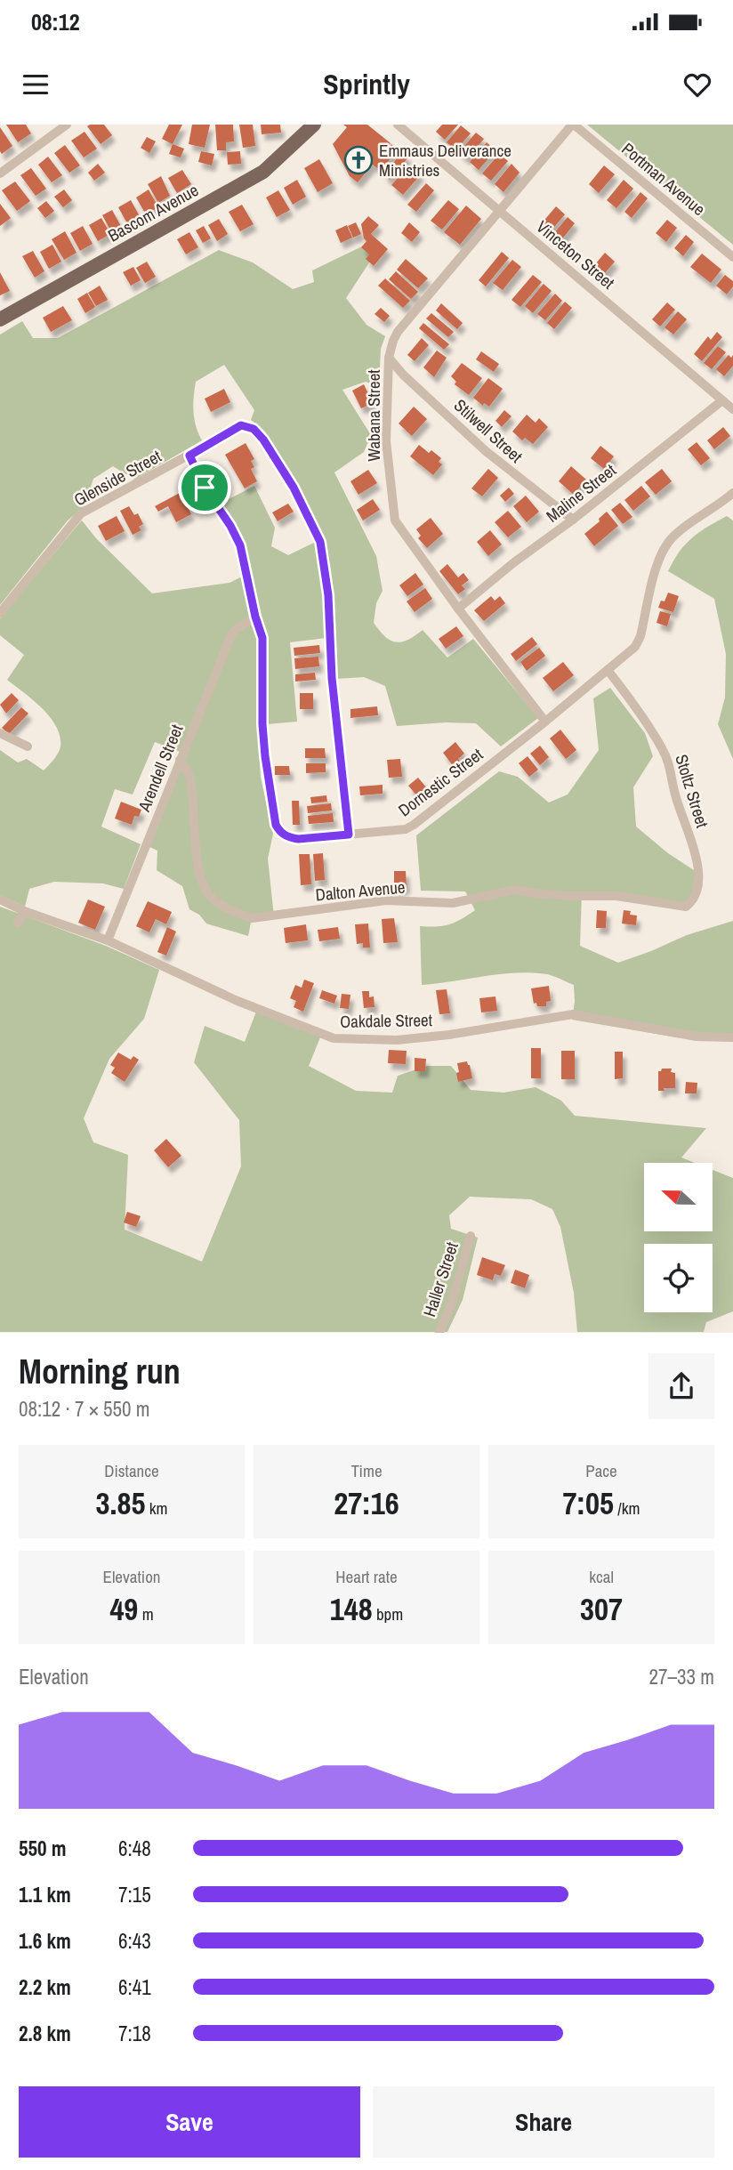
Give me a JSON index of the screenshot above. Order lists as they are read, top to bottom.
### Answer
{
  "streets": {
    "main road": ["Bascom Avenue"],
    "street": [
      "Portman Avenue",
      "Vinceton Street",
      "Wabana Street",
      "Stilwell Street",
      "Glenside Street",
      "Maline Street",
      "Arendell Street",
      "Dornestic Street",
      "Stoltz Street",
      "Dalton Avenue",
      "Oakdale Street",
      "Haller Street"
    ]
  },
  "crossings": [
    ["Portman Avenue", "Wabana Street"],
    ["Vinceton Street", "Wabana Street"],
    ["Vinceton Street", "Maline Street"],
    ["Wabana Street", "Stilwell Street"],
    ["Wabana Street", "Maline Street"],
    ["Wabana Street", "Dornestic Street"],
    ["Stilwell Street", "Maline Street"],
    ["Glenside Street", "Dornestic Street"],
    ["Arendell Street", "Dornestic Street"],
    ["Arendell Street", "Dalton Avenue"],
    ["Arendell Street", "Oakdale Street"],
    ["Dornestic Street", "Stoltz Street"],
    ["Stoltz Street", "Dalton Avenue"]
  ],
  "places": {
    "church": ["Emmaus Deliverance Ministries"]
  },
  "north": "left",
  "page": {
    "status": "08:12",
    "header": "Sprintly",
    "heading": ["Morning run", "08:12 · 7 × 550 m"],
    "stats": [
      ["Distance", "3.85 km"],
      ["Time", "27:16"],
      ["Pace", "7:05 /km"],
      ["Elevation", "49 m"],
      ["Heart rate", "148 bpm"],
      ["kcal", "307"]
    ],
    "chart": ["Elevation", "27–33 m"],
    "list": [
      {
        "name": "550 m",
        "note": "6:48"
      },
      {
        "name": "1.1 km",
        "note": "7:15"
      },
      {
        "name": "1.6 km",
        "note": "6:43"
      },
      {
        "name": "2.2 km",
        "note": "6:41"
      },
      {
        "name": "2.8 km",
        "note": "7:18"
      }
    ],
    "buttons": ["Save", "Share"]
  }
}
